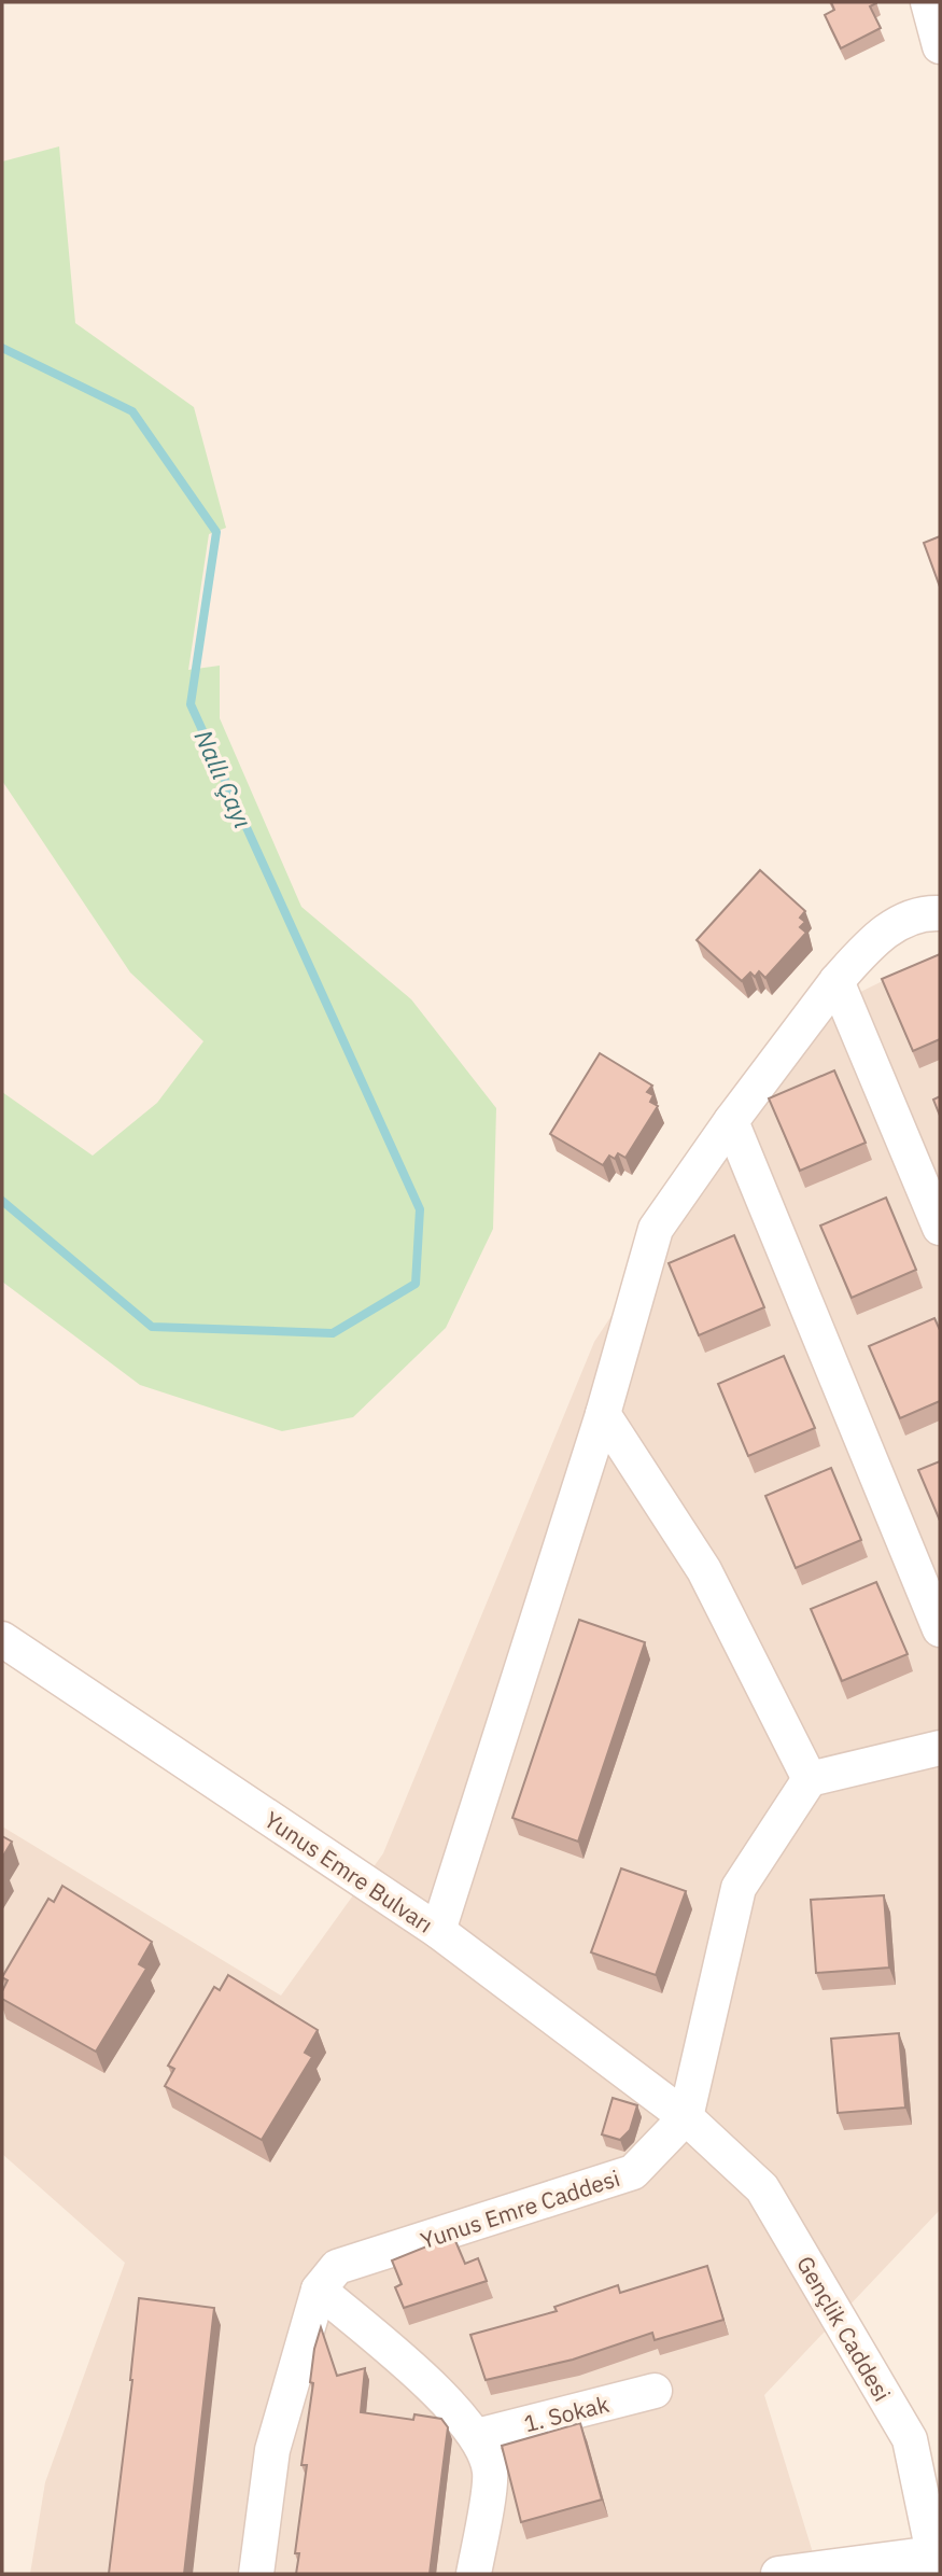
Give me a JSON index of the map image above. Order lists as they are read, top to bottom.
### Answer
{
  "streets": {
    "street": [
      "Yunus Emre Bulvarı",
      "Yunus Emre Caddesi",
      "Gençlik Caddesi",
      "1. Sokak"
    ]
  },
  "crossings": [
    ["Yunus Emre Bulvarı", "Yunus Emre Caddesi"],
    ["Yunus Emre Bulvarı", "Gençlik Caddesi"],
    ["Yunus Emre Caddesi", "Gençlik Caddesi"]
  ],
  "water": ["Nallı Çayı"]
}
